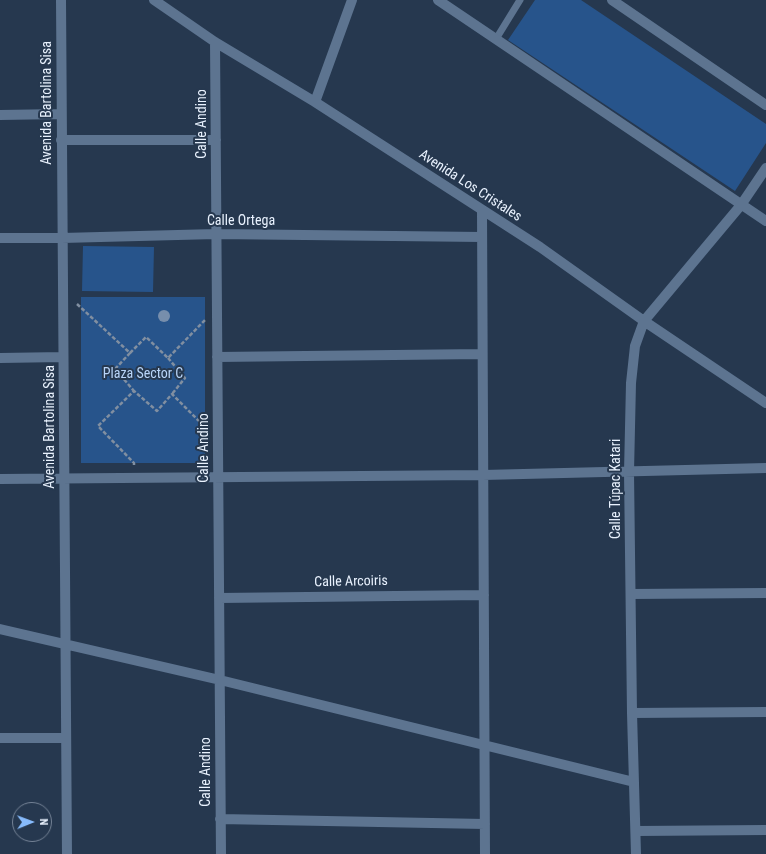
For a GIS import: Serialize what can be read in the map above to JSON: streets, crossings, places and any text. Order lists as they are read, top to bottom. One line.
{"streets":{"street":["Avenida Bartolina Sisa","Calle Andino","Avenida Los Cristales","Calle Ortega","Calle Túpac Katari","Calle Arcoiris"]},"crossings":[["Avenida Bartolina Sisa","Calle Ortega"],["Calle Andino","Avenida Los Cristales"],["Calle Andino","Calle Ortega"],["Calle Andino","Calle Arcoiris"],["Avenida Los Cristales","Calle Túpac Katari"]],"parks":["Plaza Sector C"],"north":"right"}
